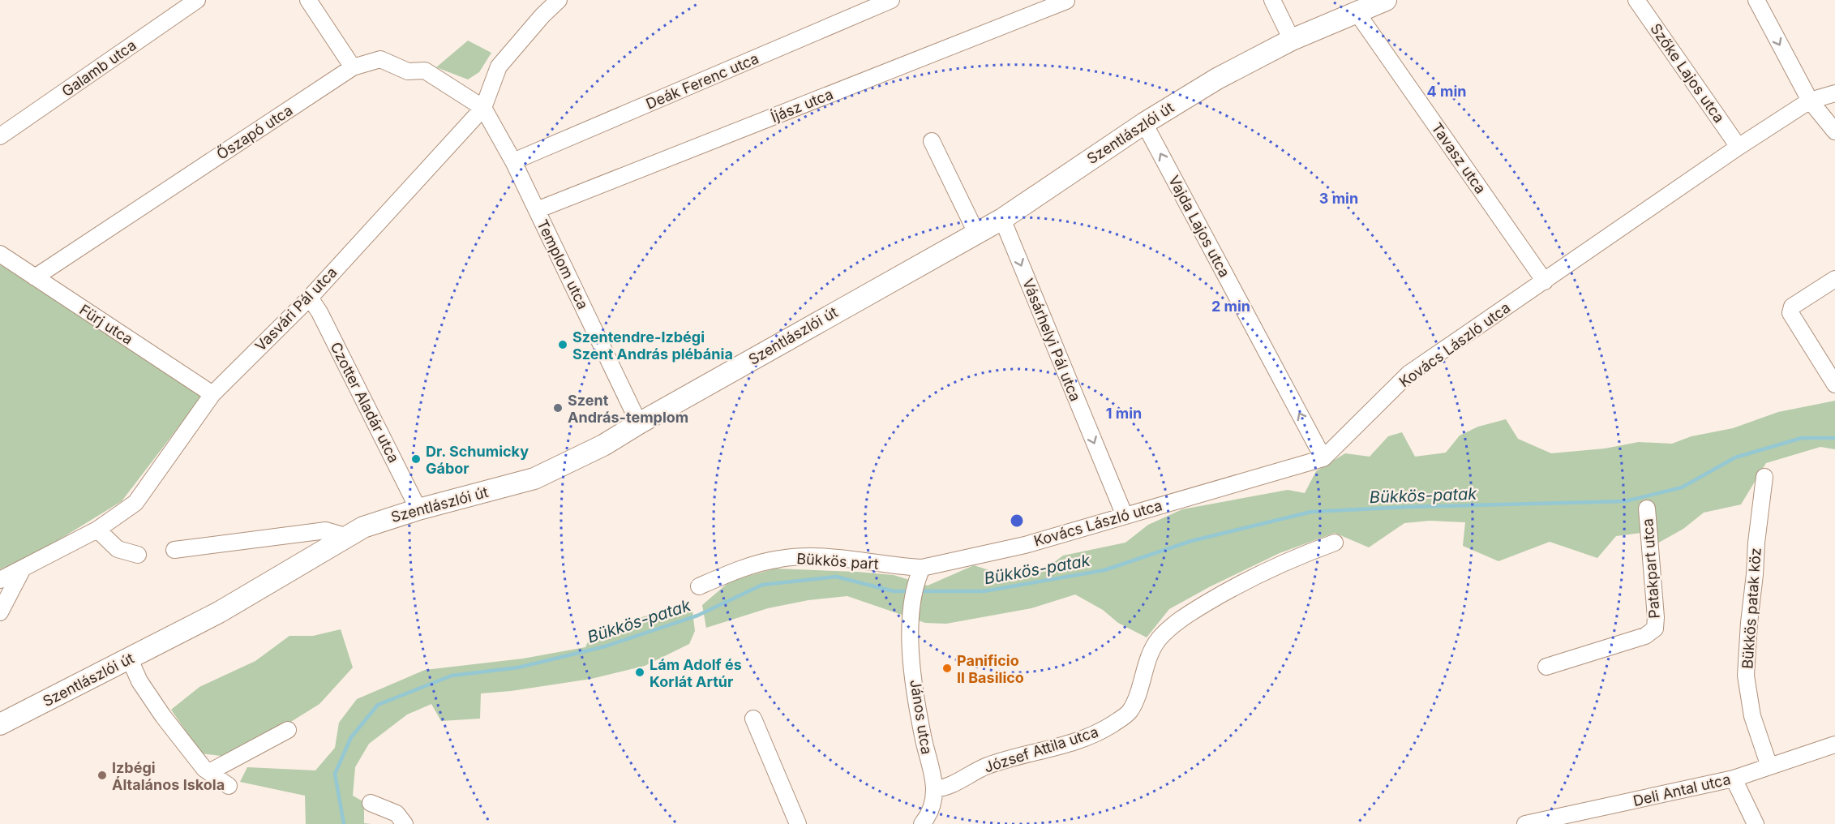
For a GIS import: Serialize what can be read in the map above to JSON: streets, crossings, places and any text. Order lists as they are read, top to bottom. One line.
{"streets":{"main road":["Szentlászlói út"],"street":["Galamb utca","Szőke Lajos utca","Deák Ferenc utca","Íjász utca","Őszapó utca","Tavasz utca","Vajda Lajos utca","Templom utca","Vasvári Pál utca","Fürj utca","Vásárhelyi Pál utca","Kovács László utca","Czotter Aladár utca","Bükkös part","Patakpart utca","Bükkös patak köz","János utca","József Attila utca","Deli Antal utca"]},"crossings":[["Szőke Lajos utca","Kovács László utca"],["Deák Ferenc utca","Templom utca"],["Íjász utca","Templom utca"],["Őszapó utca","Templom utca"],["Őszapó utca","Vasvári Pál utca"],["Őszapó utca","Fürj utca"],["Szentlászlói út","Tavasz utca"],["Szentlászlói út","Vajda Lajos utca"],["Szentlászlói út","Templom utca"],["Szentlászlói út","Vásárhelyi Pál utca"],["Szentlászlói út","Czotter Aladár utca"],["Tavasz utca","Kovács László utca"],["Vajda Lajos utca","Kovács László utca"],["Templom utca","Vasvári Pál utca"],["Vasvári Pál utca","Fürj utca"],["Vasvári Pál utca","Czotter Aladár utca"],["Vásárhelyi Pál utca","Kovács László utca"],["Kovács László utca","Bükkös part"],["Kovács László utca","János utca"],["Bükkös part","János utca"],["Bükkös patak köz","Deli Antal utca"],["János utca","József Attila utca"]],"one_way":["Vajda Lajos utca","Vásárhelyi Pál utca"],"water":["Bükkös-patak"],"places":["Szentendre-Izbégi Szent András plébánia","Szent András-templom","Dr. Schumicky Gábor","Panificio Il Basilico","Lám Adolf és Korlát Artúr","Izbégi Általános Iskola"],"rings":["4 min","3 min","2 min","1 min"]}
